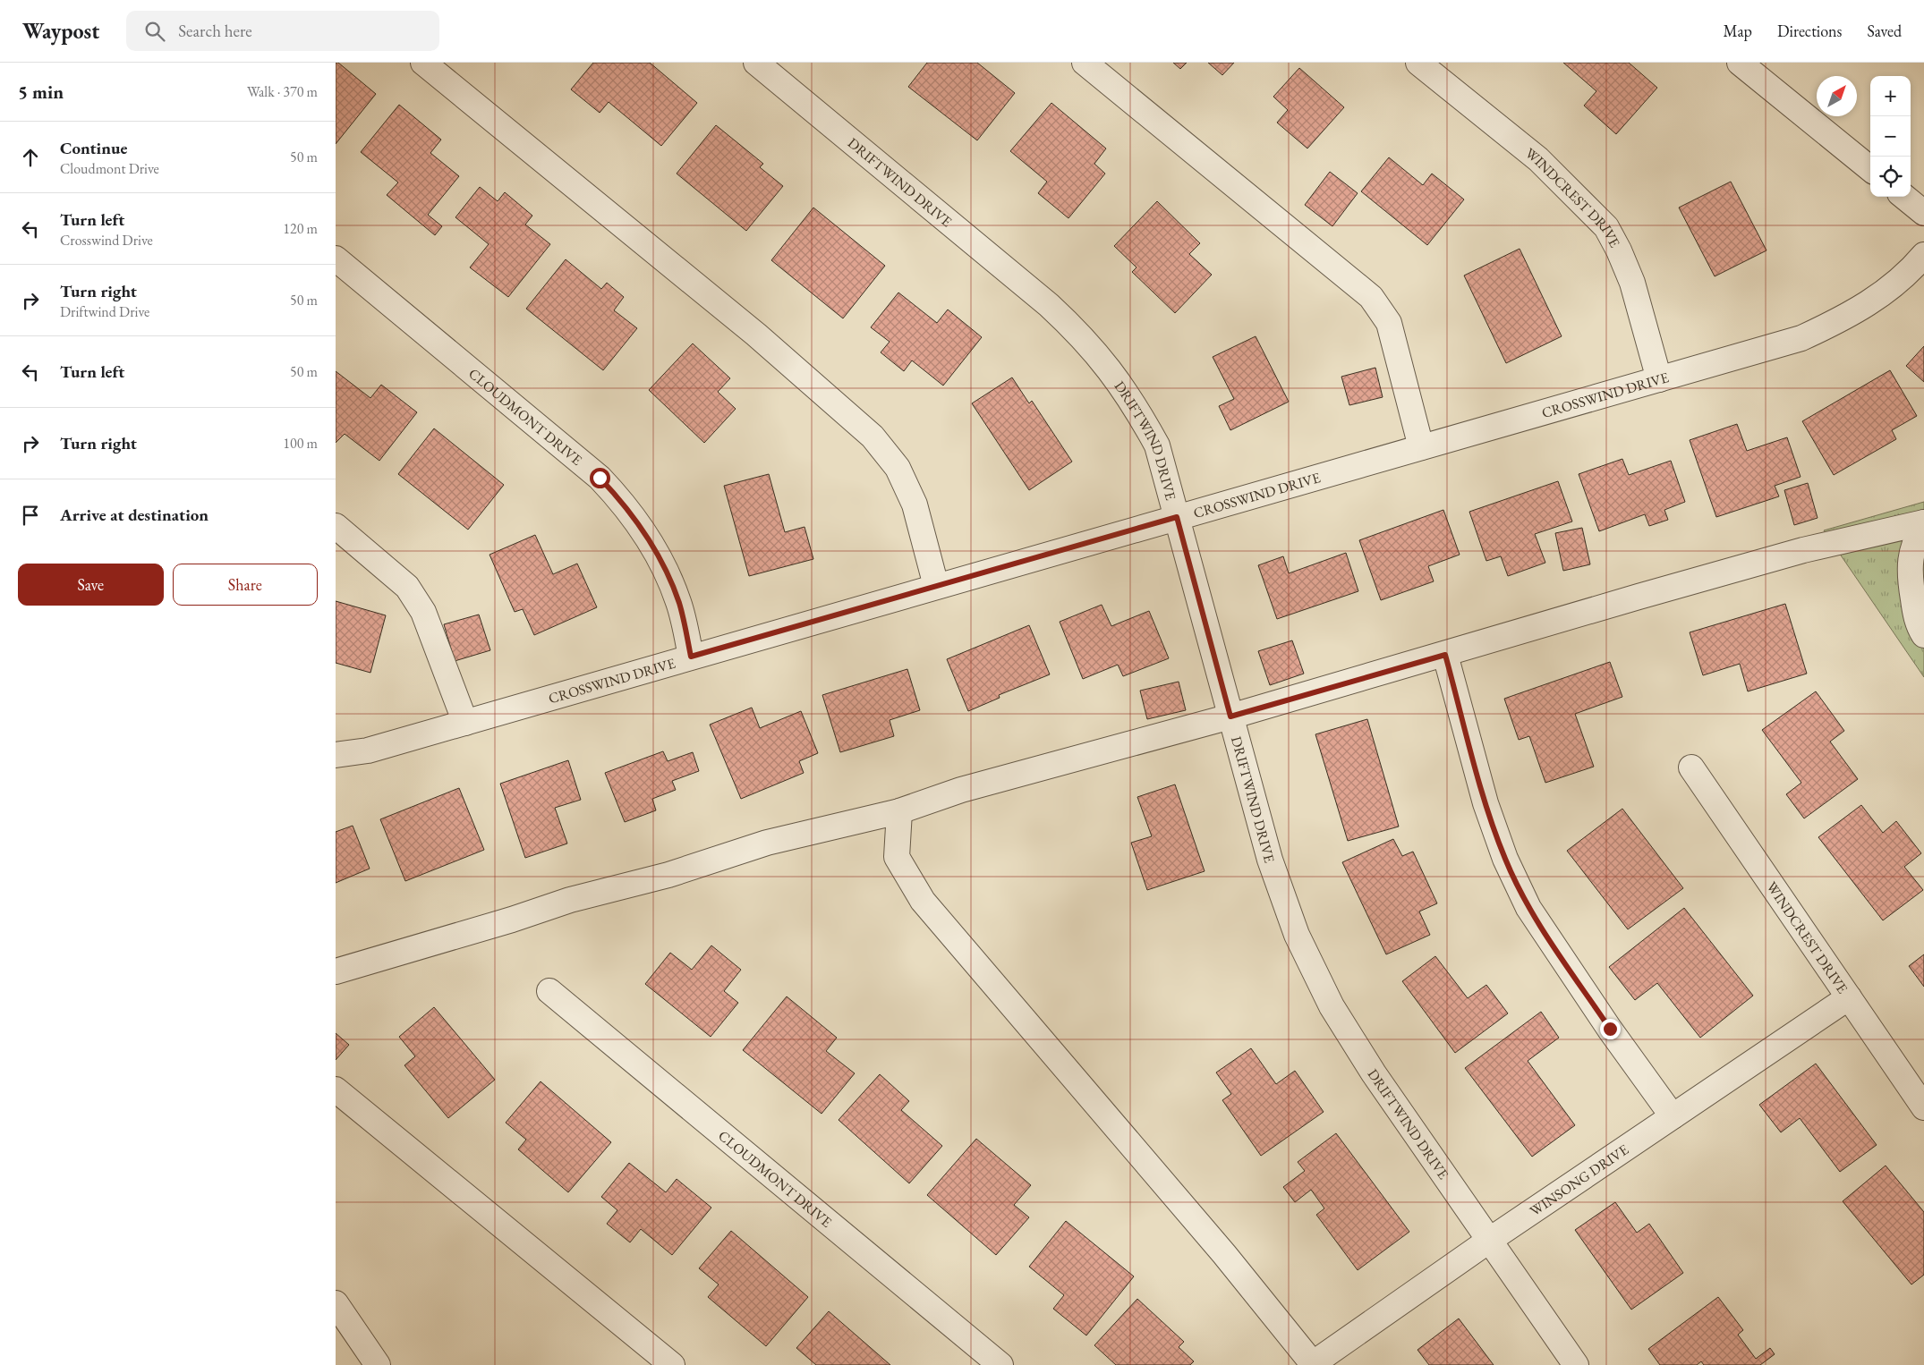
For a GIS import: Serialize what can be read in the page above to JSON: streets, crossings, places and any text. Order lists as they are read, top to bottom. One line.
{"streets":{"street":["DRIFTWIND DRIVE","WINDCREST DRIVE","CROSSWIND DRIVE","CLOUDMONT DRIVE","WINSONG DRIVE"]},"crossings":[["DRIFTWIND DRIVE","CROSSWIND DRIVE"],["DRIFTWIND DRIVE","WINSONG DRIVE"],["WINDCREST DRIVE","CROSSWIND DRIVE"],["WINDCREST DRIVE","WINSONG DRIVE"],["CROSSWIND DRIVE","CLOUDMONT DRIVE"]],"north":"top right","page":{"header":"Waypost","search":"Search here","nav":["Map","Directions","Saved"],"heading":["5 min","Walk · 370 m"],"map_buttons":["+","−"],"list":[["Continue","Cloudmont Drive","50 m"],["Turn left","Crosswind Drive","120 m"],["Turn right","Driftwind Drive","50 m"],["Turn left","50 m"],["Turn right","100 m"],"Arrive at destination"],"buttons":["Save","Share"]}}
